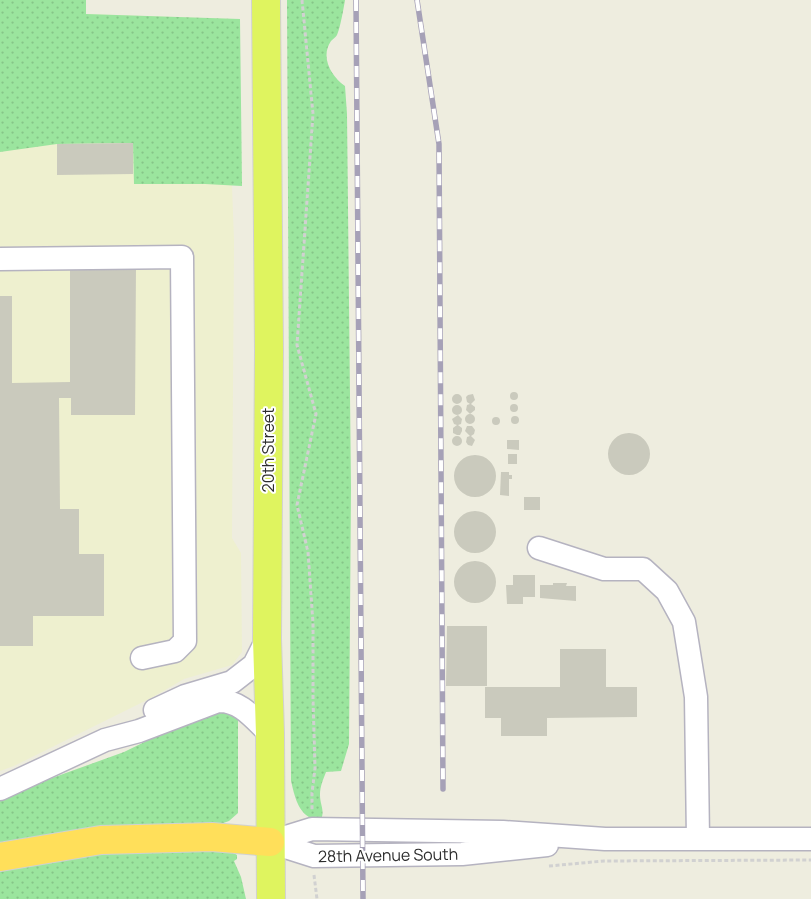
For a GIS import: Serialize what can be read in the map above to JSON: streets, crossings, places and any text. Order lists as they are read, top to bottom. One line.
{"streets":{"main road":["20th Street"],"street":["28th Avenue South"]},"crossings":[["20th Street","28th Avenue South"]]}
